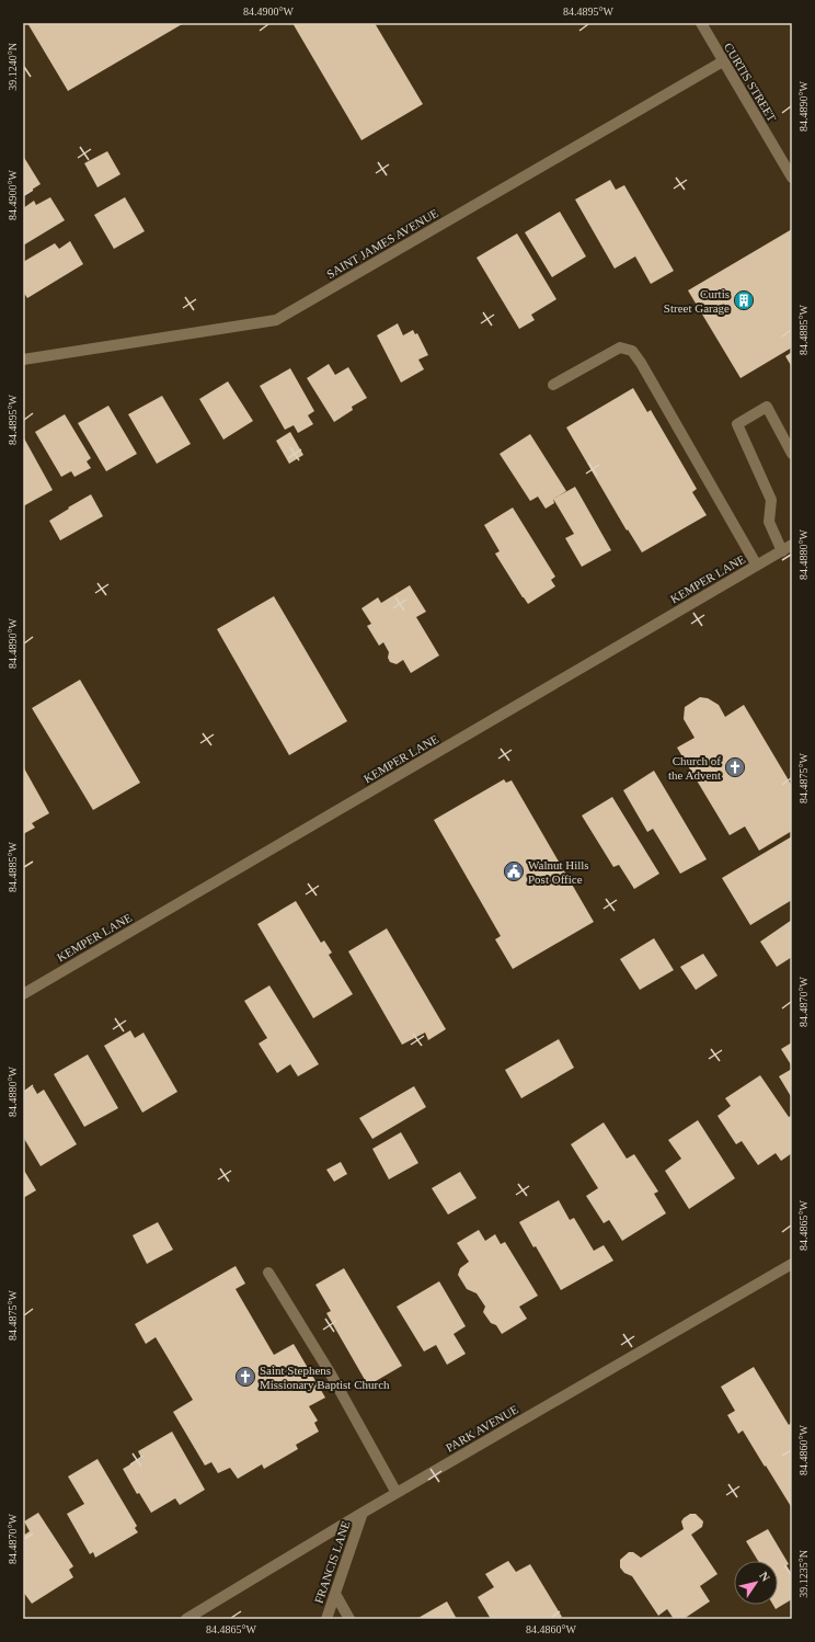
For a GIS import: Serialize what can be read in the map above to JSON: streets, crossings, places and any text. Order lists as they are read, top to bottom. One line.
{"streets":{"street":["CURTIS STREET","SAINT JAMES AVENUE","KEMPER LANE","PARK AVENUE","FRANCIS LANE"]},"crossings":[["CURTIS STREET","SAINT JAMES AVENUE"],["PARK AVENUE","FRANCIS LANE"]],"places":{"building":["Curtis Street Garage"],"church":["Church of the Advent","Saint Stephens Missionary Baptist Church"],"public building":["Walnut Hills Post Office"]},"north":"top right","coordinates":["84.4900°W","84.4895°W","39.1240°N","84.4890°W","84.4885°W","84.4880°W","84.4875°W","84.4870°W","84.4865°W","84.4860°W","39.1235°N"]}
